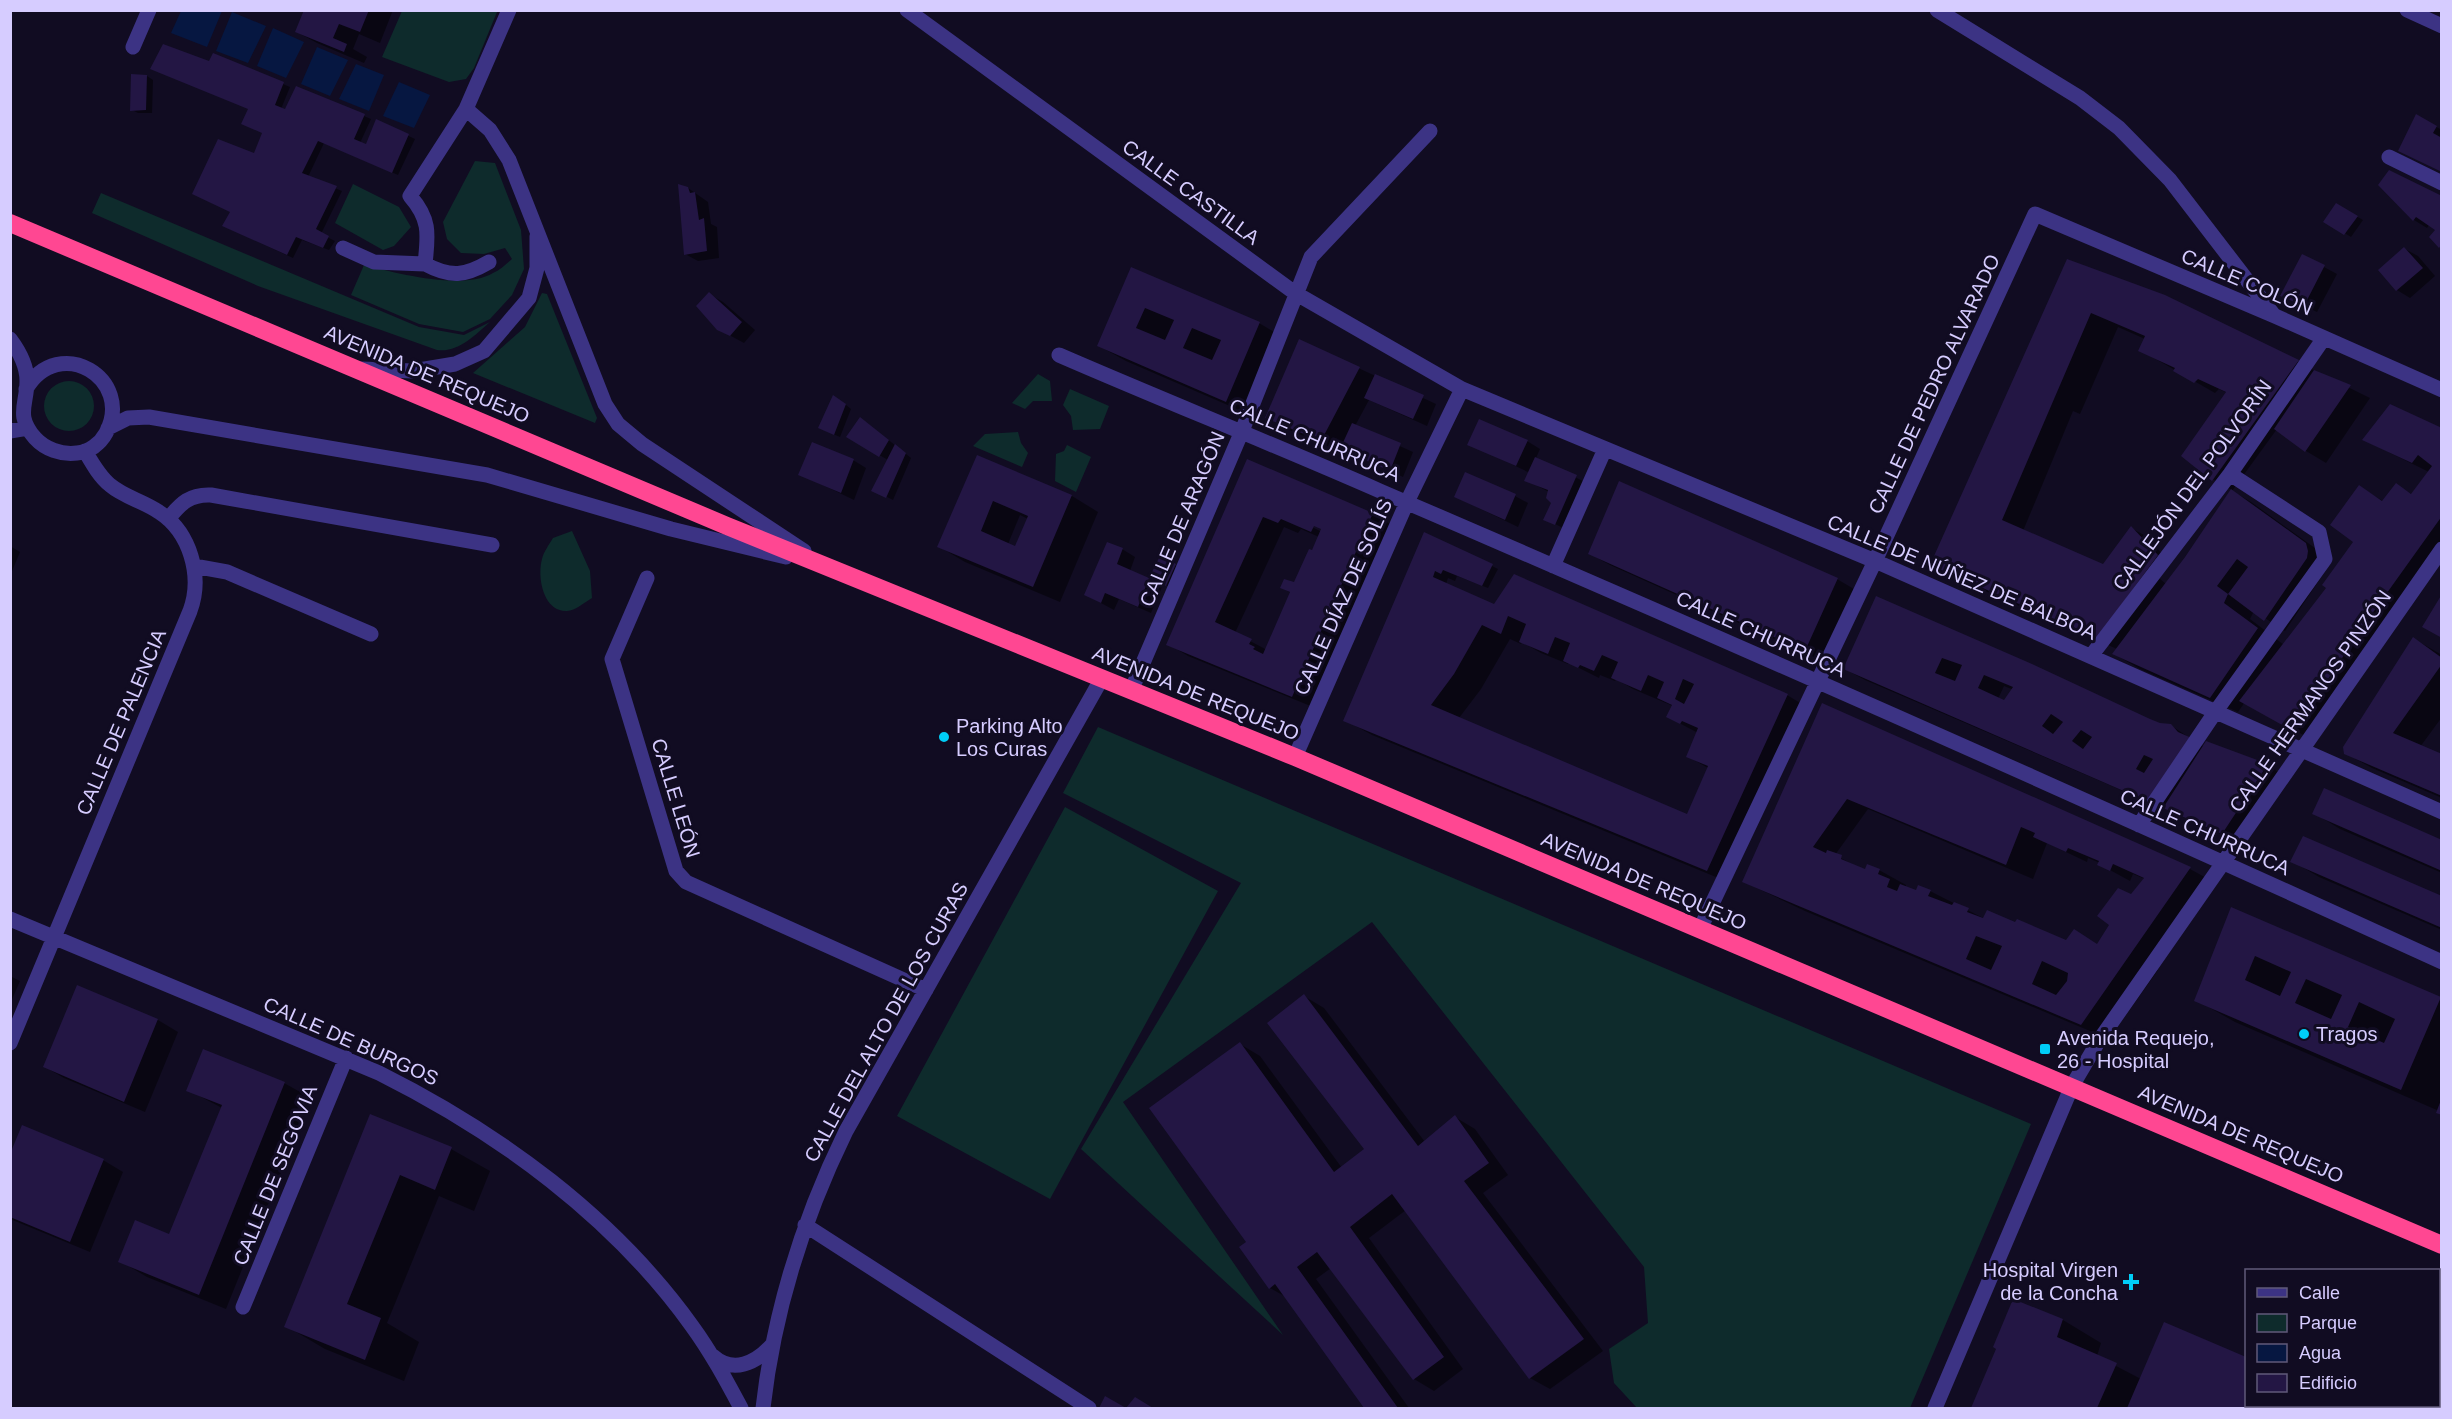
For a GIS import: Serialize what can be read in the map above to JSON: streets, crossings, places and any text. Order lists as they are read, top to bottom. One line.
{"streets":{"highway":["AVENIDA DE REQUEJO"],"street":["CALLE CASTILLA","CALLE COLÓN","CALLE DE PEDRO ALVARADO","CALLE CHURRUCA","CALLEJÓN DEL POLVORÍN","CALLE DE ARAGÓN","CALLE DE NÚÑEZ DE BALBOA","CALLE DÍAZ DE SOLÍS","CALLE HERMANOS PINZÓN","CALLE DE PALENCIA","CALLE LEÓN","CALLE DEL ALTO DE LOS CURAS","CALLE DE BURGOS","CALLE DE SEGOVIA"]},"crossings":[["CALLE CASTILLA","CALLE DE ARAGÓN"],["CALLE CASTILLA","CALLE DE NÚÑEZ DE BALBOA"],["CALLE CASTILLA","CALLE DÍAZ DE SOLÍS"],["CALLE COLÓN","CALLE DE PEDRO ALVARADO"],["CALLE COLÓN","CALLEJÓN DEL POLVORÍN"],["AVENIDA DE REQUEJO","CALLE DE PEDRO ALVARADO"],["AVENIDA DE REQUEJO","CALLE DE ARAGÓN"],["AVENIDA DE REQUEJO","CALLE DÍAZ DE SOLÍS"],["AVENIDA DE REQUEJO","CALLE HERMANOS PINZÓN"],["AVENIDA DE REQUEJO","CALLE DEL ALTO DE LOS CURAS"],["CALLE DE PEDRO ALVARADO","CALLE CHURRUCA"],["CALLE DE PEDRO ALVARADO","CALLE DE NÚÑEZ DE BALBOA"],["CALLE CHURRUCA","CALLE DE ARAGÓN"],["CALLE CHURRUCA","CALLE DÍAZ DE SOLÍS"],["CALLE CHURRUCA","CALLE HERMANOS PINZÓN"],["CALLEJÓN DEL POLVORÍN","CALLE DE NÚÑEZ DE BALBOA"],["CALLE DE NÚÑEZ DE BALBOA","CALLE DÍAZ DE SOLÍS"],["CALLE DE NÚÑEZ DE BALBOA","CALLE HERMANOS PINZÓN"],["CALLE DE PALENCIA","CALLE DE BURGOS"],["CALLE LEÓN","CALLE DEL ALTO DE LOS CURAS"],["CALLE DE BURGOS","CALLE DE SEGOVIA"]],"places":{"other":["Parking Alto Los Curas","Tragos"],"transit":["Avenida Requejo, 26 - Hospital"],"health":["Hospital Virgen de la Concha"]},"legend":["Calle","Parque","Agua","Edificio"]}
